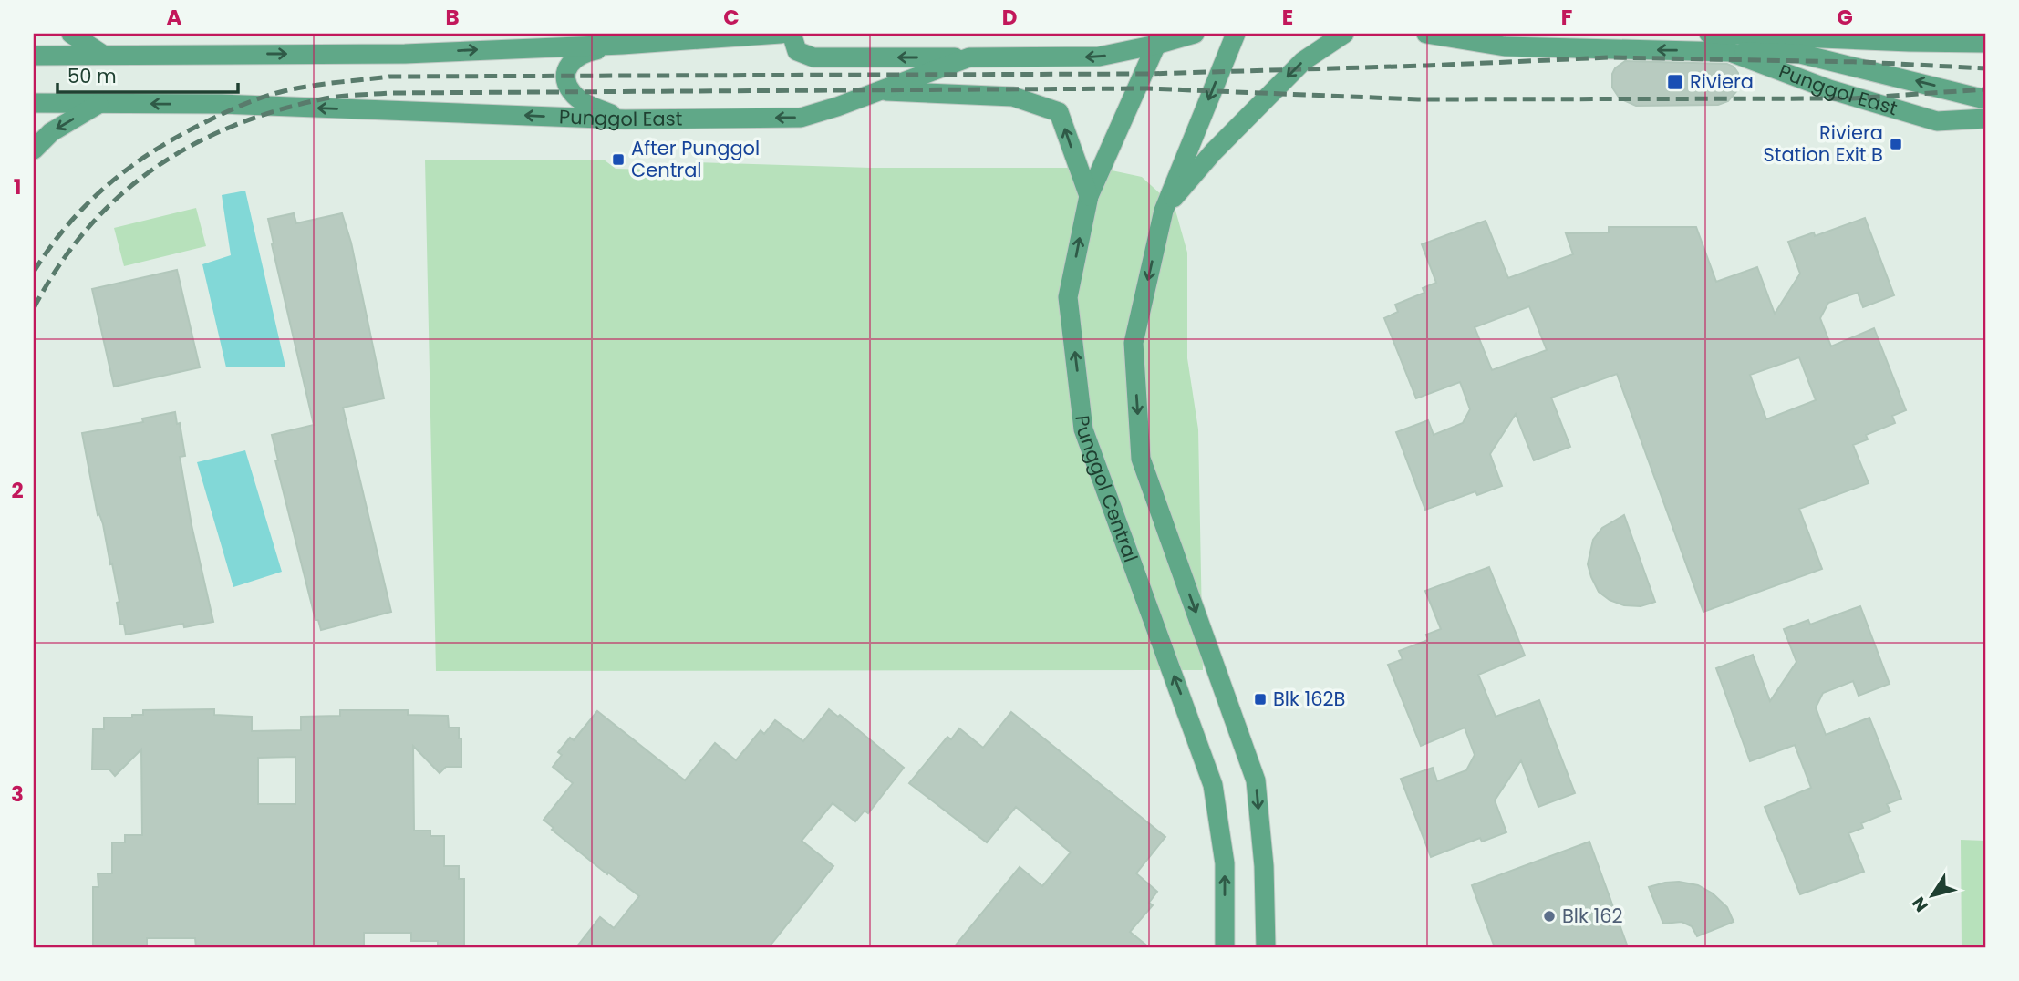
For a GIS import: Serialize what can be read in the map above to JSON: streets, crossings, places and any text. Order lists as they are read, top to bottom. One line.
{"streets":{"main road":["Punggol East","Punggol Central"]},"crossings":[["Punggol East","Punggol Central"]],"places":{"transit":["Riviera","Riviera Station Exit B","After Punggol Central","Blk 162B"],"other":["Blk 162"]},"scale_bar":"50 m","north":"bottom left","grid":{"columns":["A","B","C","D","E","F","G"],"rows":["1","2","3"]}}
